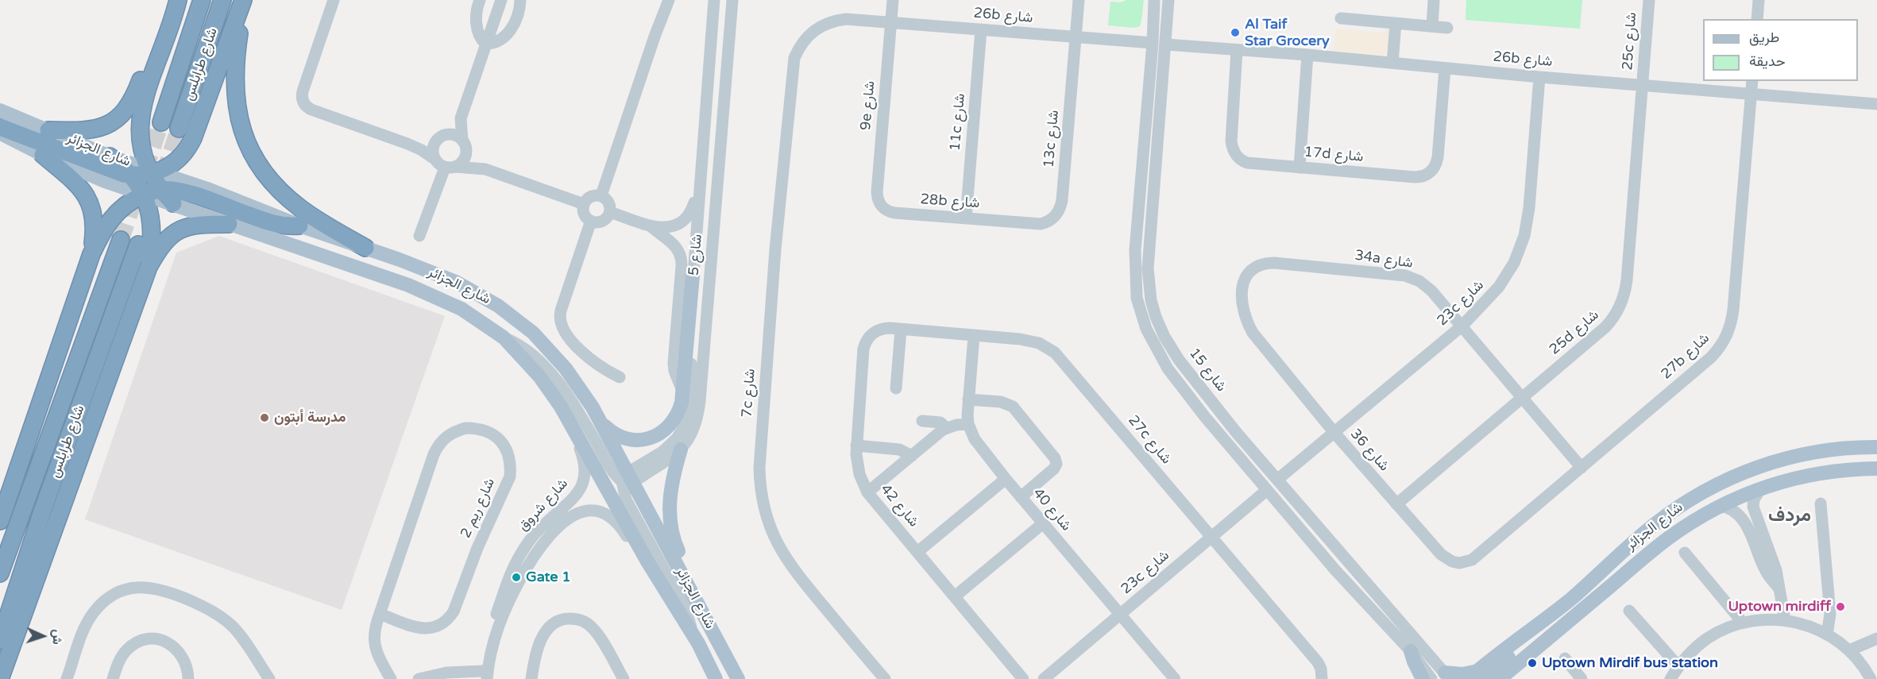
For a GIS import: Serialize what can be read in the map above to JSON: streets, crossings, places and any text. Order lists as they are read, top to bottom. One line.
{"streets":{"highway":["شارع طرابلس"],"main road":["شارع الجزائر"],"street":["26b شارع","25c شارع","9e شارع","11c شارع","13c شارع","17d شارع","28b شارع","شارع 5","34a شارع","23c شارع","25d شارع","27b شارع","شارع 15","7c شارع","27c شارع","شارع 36","شارع شروق","شارع 42","شارع ريم 2","شارع 40"]},"crossings":[["26b شارع","25c شارع"],["26b شارع","9e شارع"],["26b شارع","11c شارع"],["26b شارع","13c شارع"],["26b شارع","17d شارع"],["26b شارع","23c شارع"],["26b شارع","25d شارع"],["26b شارع","27b شارع"],["26b شارع","شارع 15"],["26b شارع","7c شارع"],["25c شارع","25d شارع"],["9e شارع","28b شارع"],["11c شارع","28b شارع"],["13c شارع","28b شارع"],["شارع الجزائر","شارع 5"],["شارع الجزائر","شارع شروق"],["34a شارع","23c شارع"],["34a شارع","25d شارع"],["34a شارع","27b شارع"],["34a شارع","شارع 36"],["23c شارع","شارع 15"],["23c شارع","27c شارع"],["23c شارع","شارع 36"],["23c شارع","شارع 40"],["25d شارع","شارع 36"],["27b شارع","شارع 36"],["27c شارع","شارع 42"],["27c شارع","شارع 40"]],"districts":["مردف"],"places":["Al Taif Star Grocery","مدرسة أبتون","Gate 1","Uptown mirdiff","Uptown Mirdif bus station"],"legend":["طريق","حديقة"],"north":"right"}
